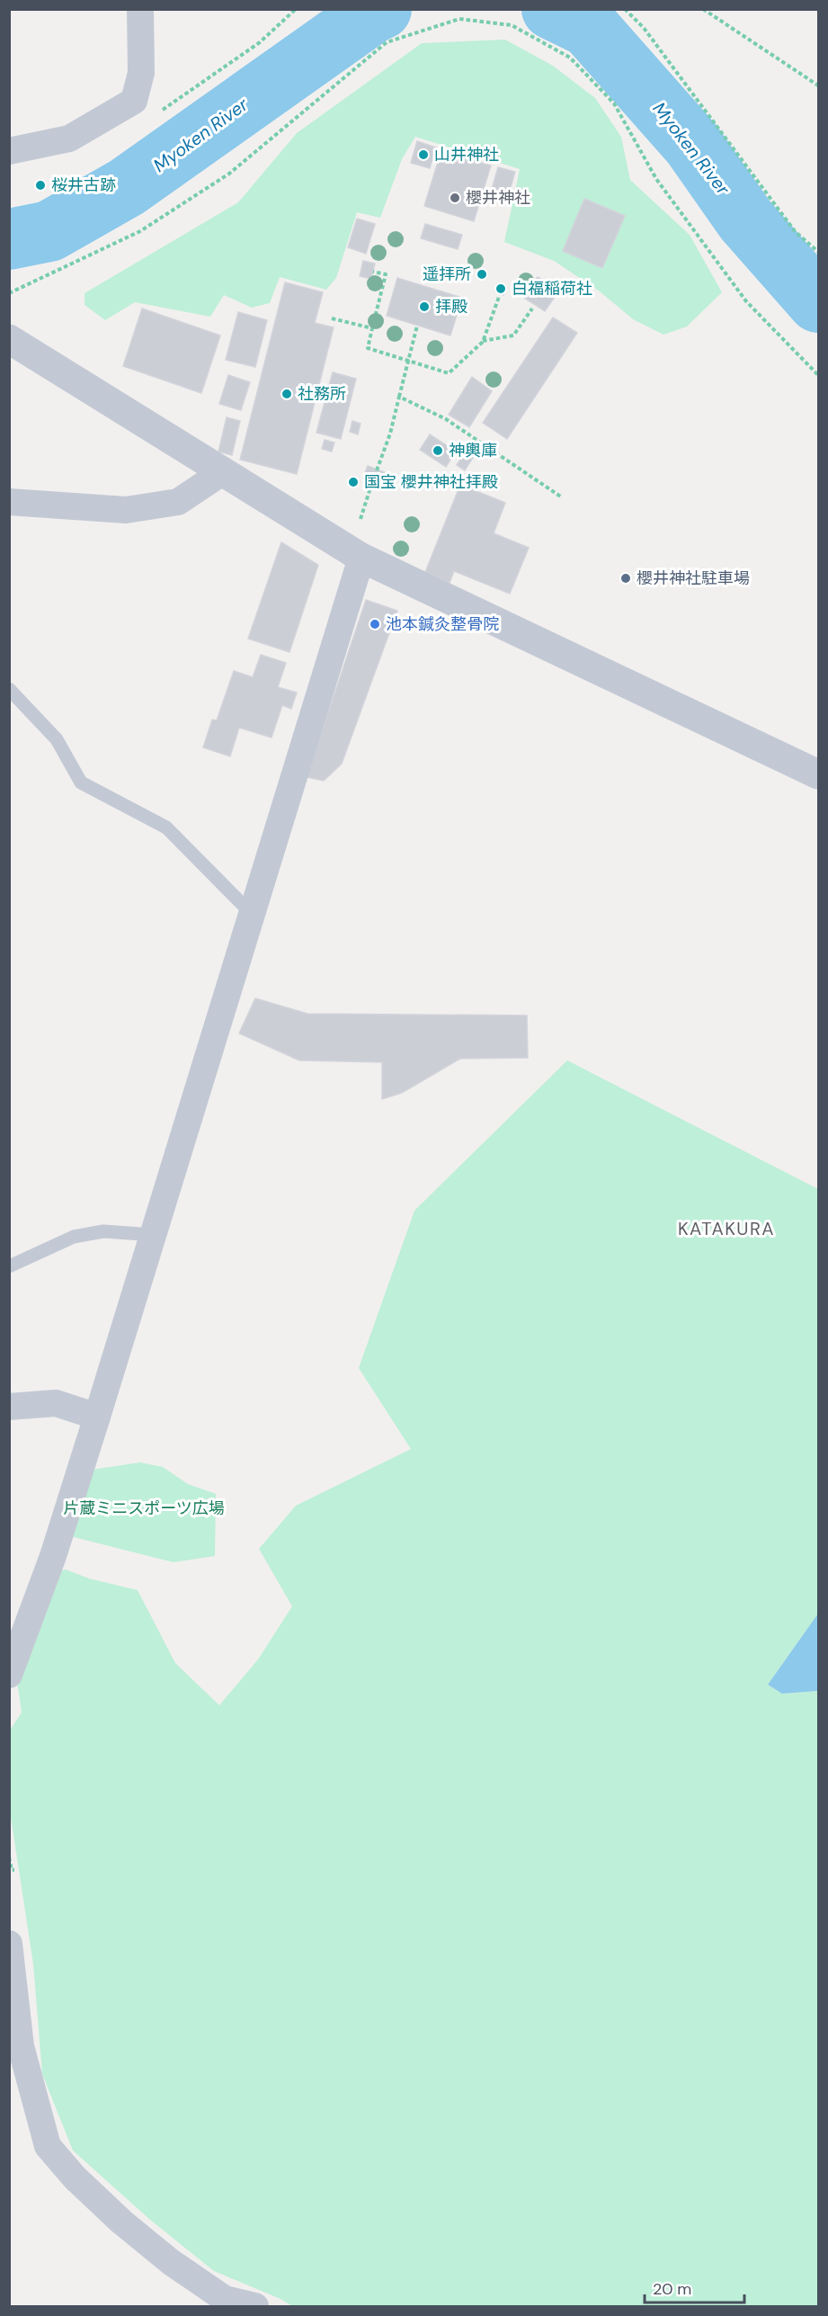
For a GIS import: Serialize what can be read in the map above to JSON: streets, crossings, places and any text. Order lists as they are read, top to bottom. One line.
{"districts":["KATAKURA"],"water":["Myoken River"],"parks":["片蔵ミニスポーツ広場"],"places":["山井神社","桜井古跡","櫻井神社","遥拝所","白福稲荷社","拝殿","社務所","神輿庫","国宝 櫻井神社拝殿","櫻井神社駐車場","池本鍼灸整骨院"],"scale_bar":"20 m"}
